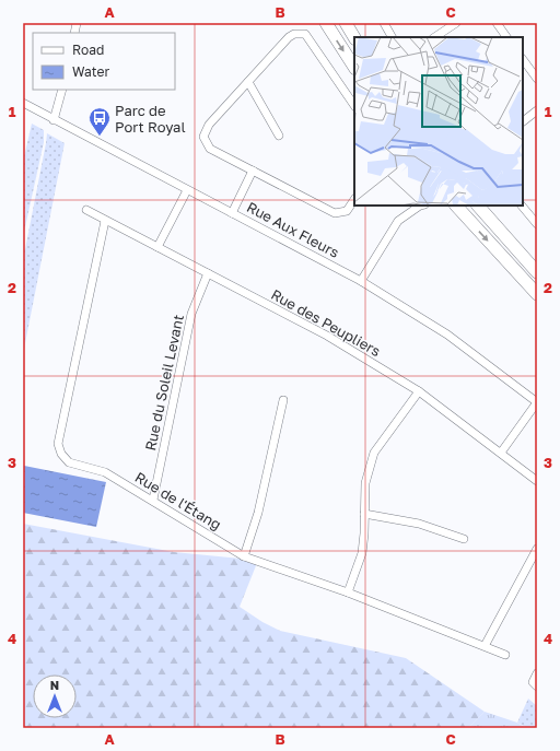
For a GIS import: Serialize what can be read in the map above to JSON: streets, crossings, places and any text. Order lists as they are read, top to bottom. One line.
{"streets":{"street":["Rue Aux Fleurs","Rue des Peupliers","Rue du Soleil Levant","Rue de l'Étang"]},"crossings":[["Rue des Peupliers","Rue du Soleil Levant"],["Rue des Peupliers","Rue de l'Étang"],["Rue du Soleil Levant","Rue de l'Étang"]],"places":{"bus stop":["Parc de Port Royal"]},"legend":["Road","Water"],"north":"top","grid":{"columns":["A","B","C"],"rows":["1","2","3","4"]}}
